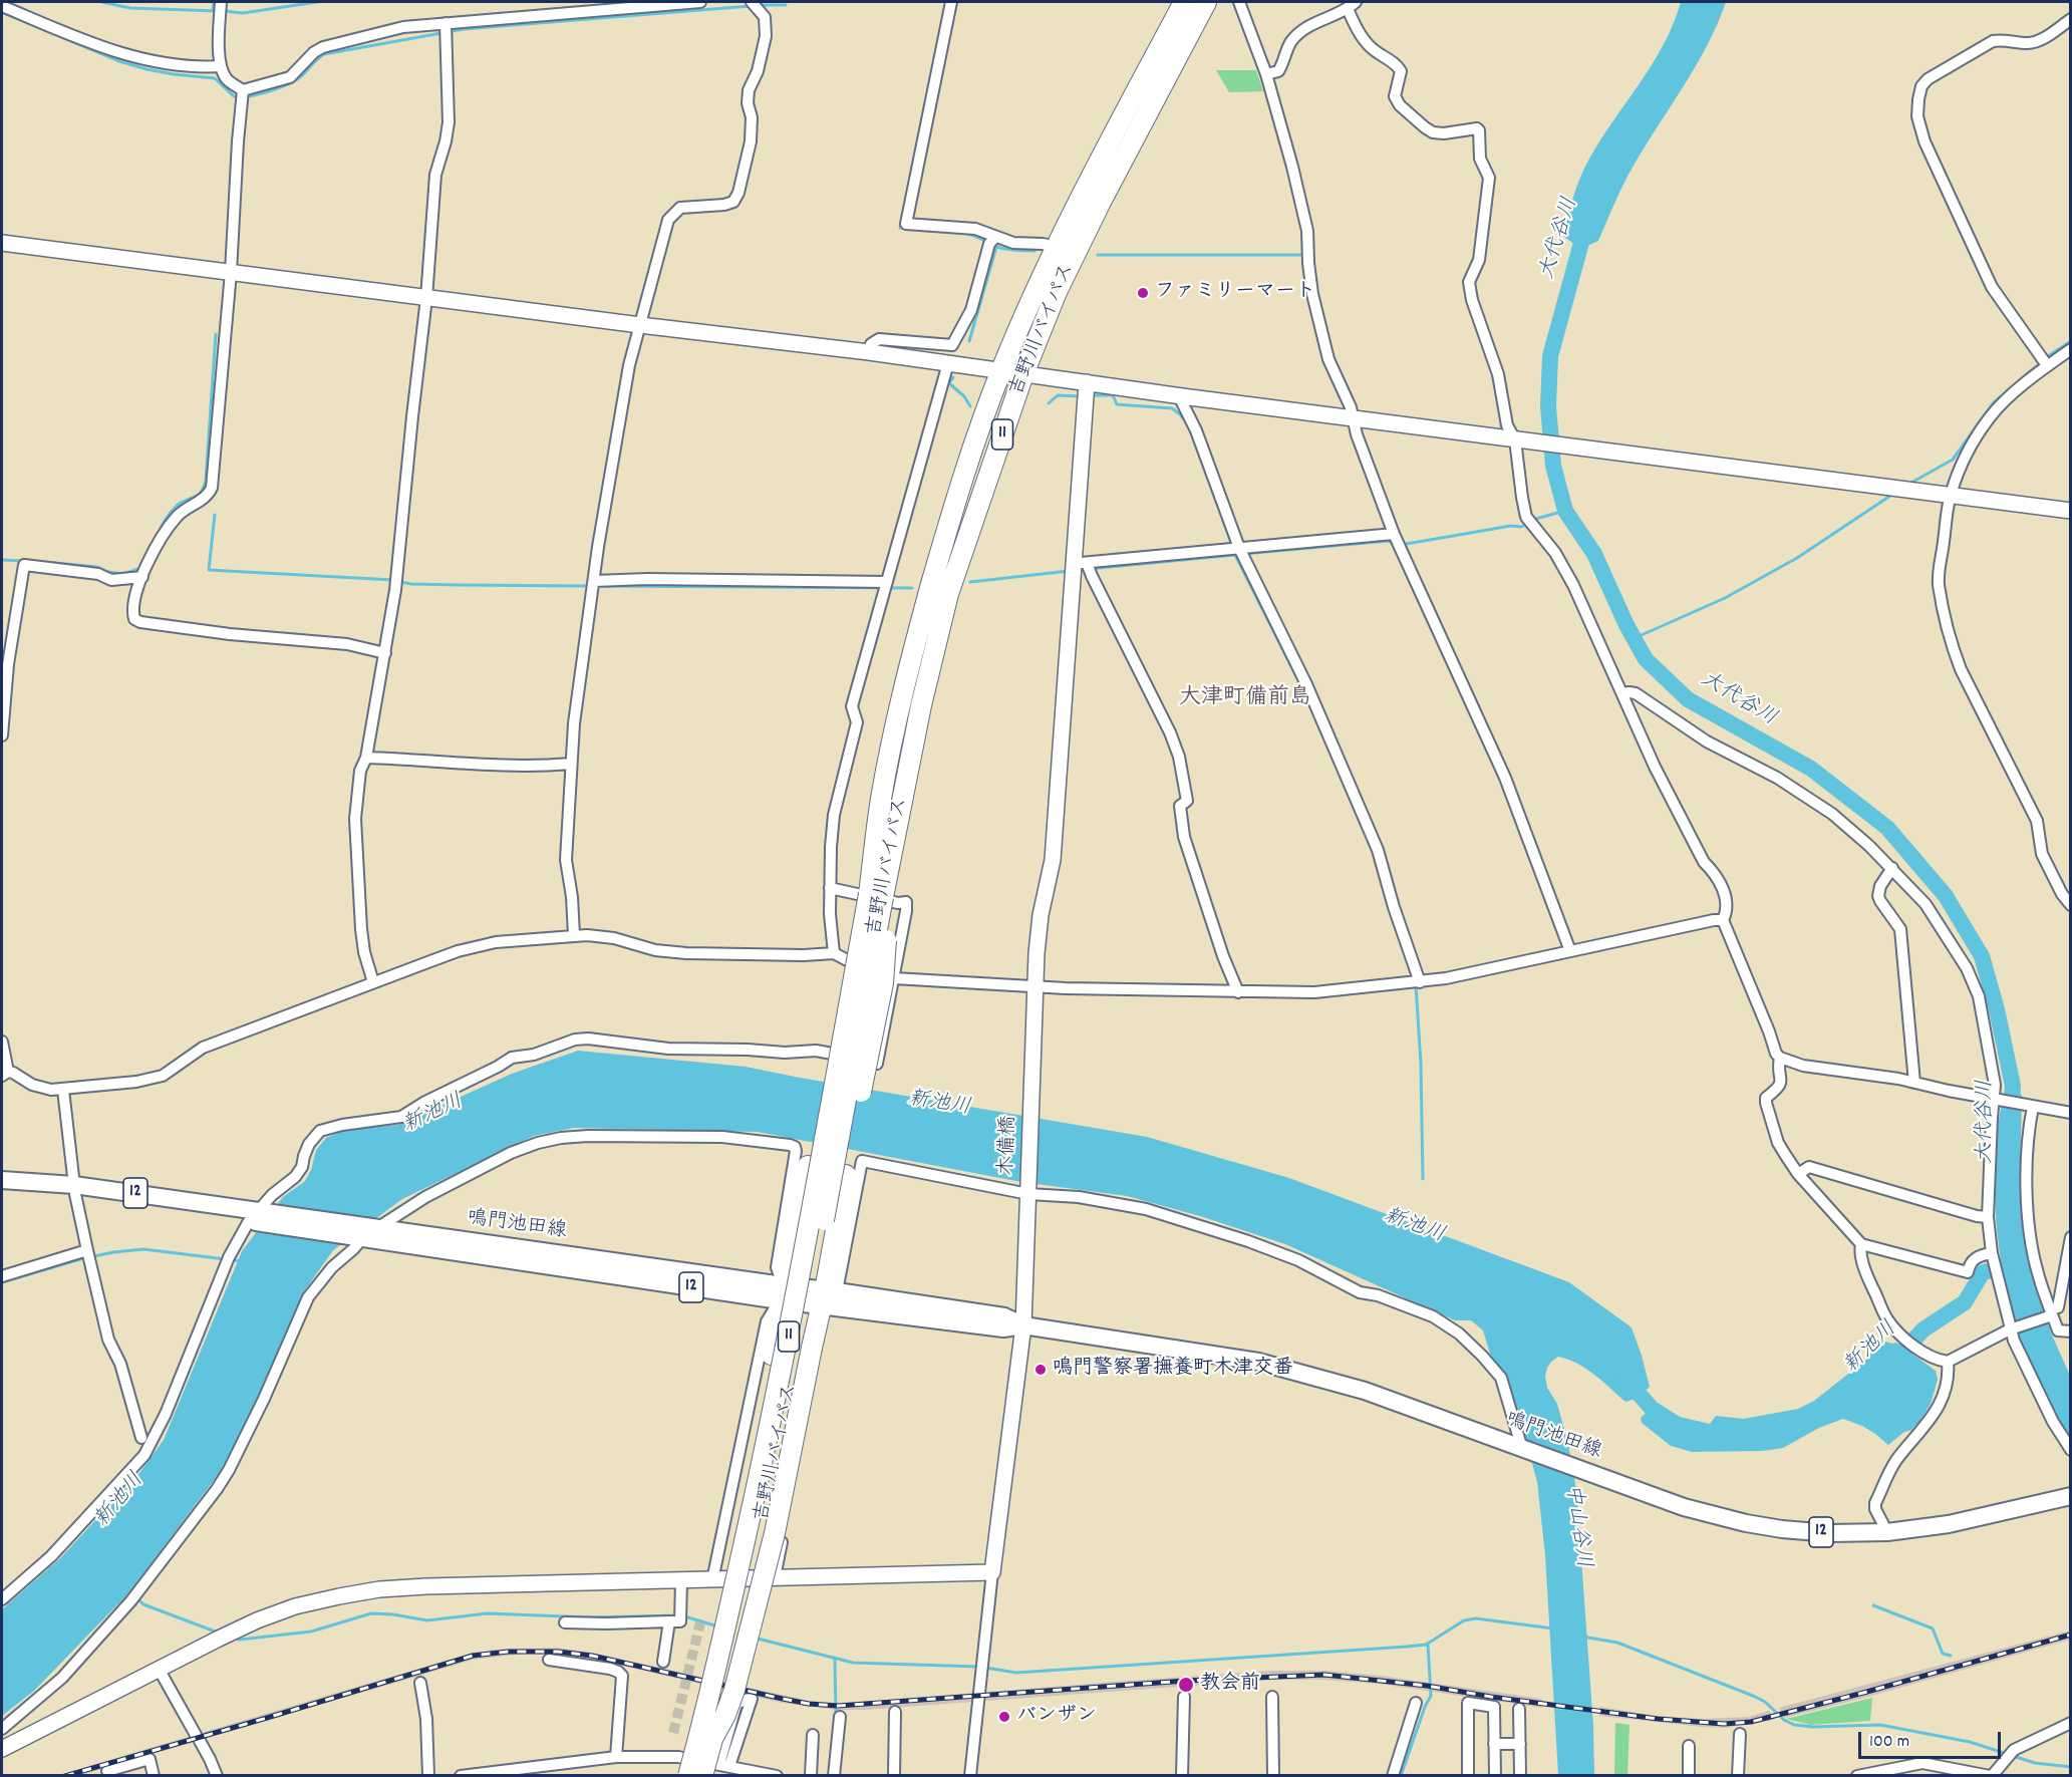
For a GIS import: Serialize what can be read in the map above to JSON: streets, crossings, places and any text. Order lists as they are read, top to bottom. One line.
{"streets":{"highway":["吉野川バイパス","11"],"main road":["12","鳴門池田線"],"street":["木備橋"]},"crossings":[["吉野川バイパス","11"],["11","鳴門池田線"],["木備橋","鳴門池田線"]],"districts":["大津町備前島"],"water":["大代谷川","新池川","中山谷川"],"places":["ファミリーマート","鳴門警察署撫養町木津交番","教会前","バンザン"],"scale_bar":"100 m"}
